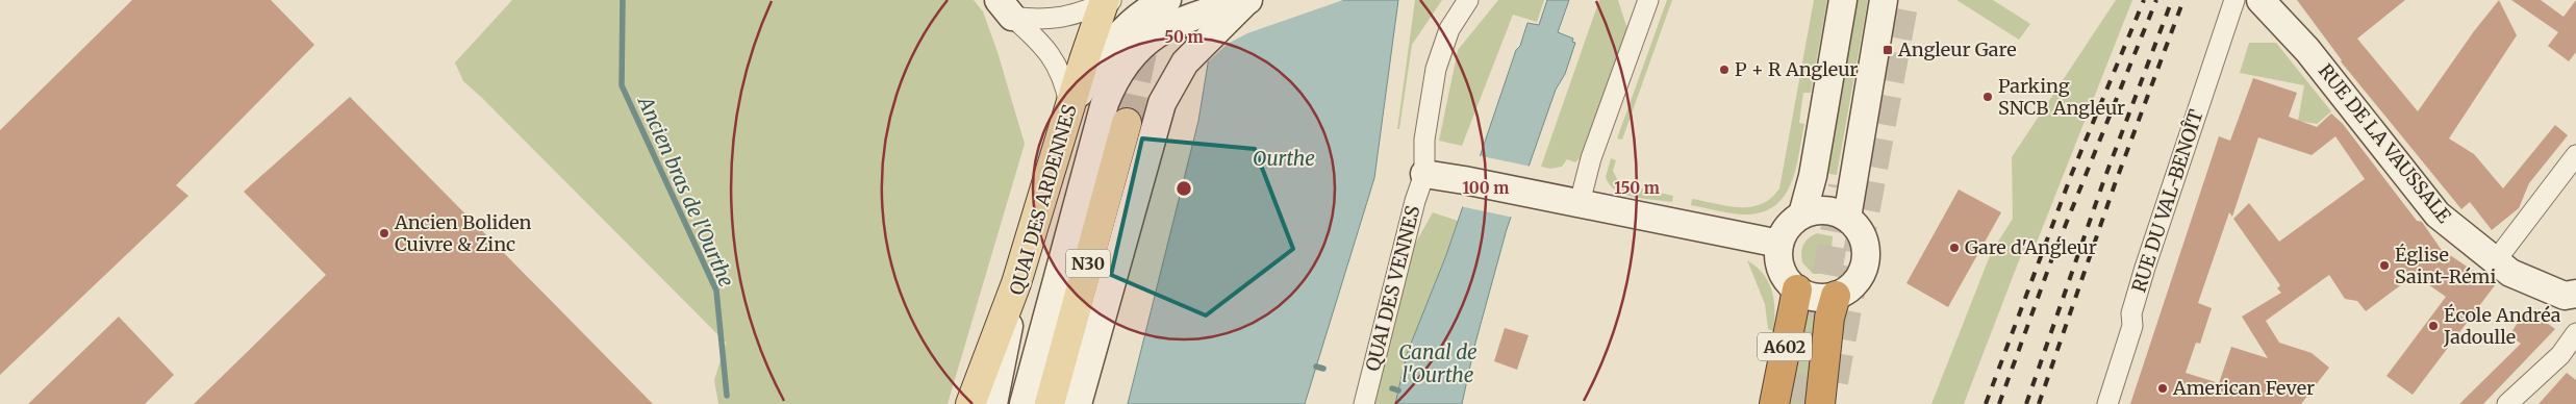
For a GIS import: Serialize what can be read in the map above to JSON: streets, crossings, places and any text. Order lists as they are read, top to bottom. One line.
{"streets":{"highway":["A602"],"main road":["RUE DE LA VAUSSALE","QUAI DES ARDENNES","N30"],"street":["RUE DU VAL-BENOÎT","QUAI DES VENNES"]},"water":["Ourthe","Ancien bras de l'Ourthe","Canal de l'Ourthe"],"places":{"transit":["Angleur Gare"],"other":["P + R Angleur","Parking SNCB Angleur","Ancien Boliden Cuivre & Zinc","Gare d'Angleur","Église Saint-Rémi","École Andréa Jadoulle","American Fever"]},"rings":["50 m","100 m","150 m"]}
